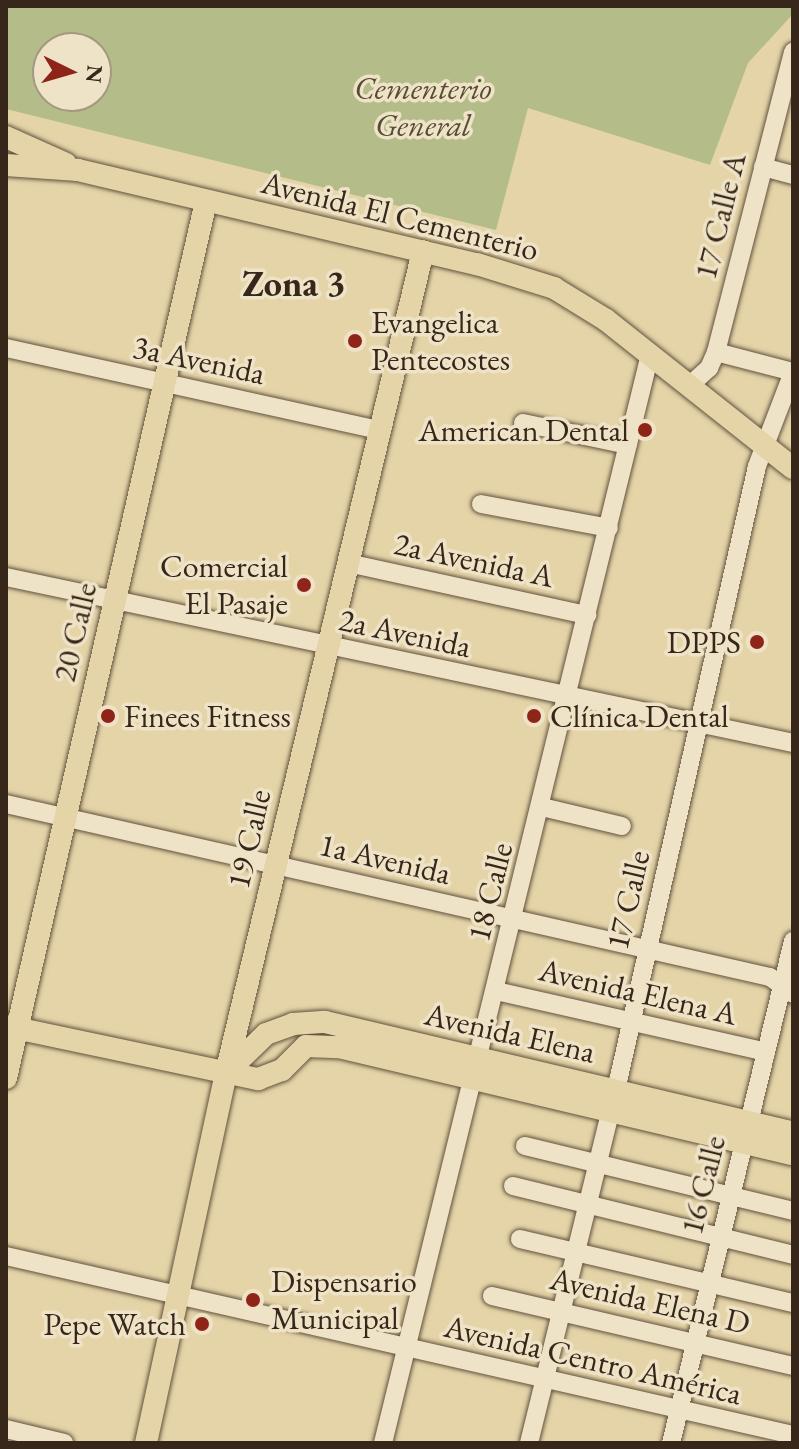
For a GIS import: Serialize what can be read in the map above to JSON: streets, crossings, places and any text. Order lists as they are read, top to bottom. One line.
{"streets":{"main road":["Avenida El Cementerio","20 Calle","19 Calle","Avenida Elena"],"street":["17 Calle A","3a Avenida","2a Avenida A","2a Avenida","1a Avenida","18 Calle","17 Calle","Avenida Elena A","16 Calle","Avenida Elena D","Avenida Centro América"]},"crossings":[["Avenida El Cementerio","17 Calle A"],["Avenida El Cementerio","20 Calle"],["Avenida El Cementerio","19 Calle"],["Avenida El Cementerio","18 Calle"],["Avenida El Cementerio","17 Calle"],["3a Avenida","20 Calle"],["3a Avenida","19 Calle"],["2a Avenida A","19 Calle"],["2a Avenida A","18 Calle"],["20 Calle","2a Avenida"],["20 Calle","1a Avenida"],["20 Calle","Avenida Elena"],["2a Avenida","19 Calle"],["2a Avenida","18 Calle"],["2a Avenida","17 Calle"],["19 Calle","1a Avenida"],["19 Calle","Avenida Elena"],["19 Calle","Avenida Centro América"],["1a Avenida","18 Calle"],["1a Avenida","17 Calle"],["1a Avenida","16 Calle"],["18 Calle","Avenida Elena A"],["18 Calle","Avenida Elena"],["18 Calle","Avenida Centro América"],["17 Calle","Avenida Elena A"],["17 Calle","Avenida Elena"],["17 Calle","Avenida Elena D"],["17 Calle","Avenida Centro América"],["Avenida Elena A","16 Calle"],["Avenida Elena","16 Calle"],["16 Calle","Avenida Elena D"],["16 Calle","Avenida Centro América"]],"districts":["Zona 3"],"parks":["Cementerio General"],"places":["Evangelica Pentecostes","American Dental","Comercial El Pasaje","DPPS","Finees Fitness","Clínica Dental","Dispensario Municipal","Pepe Watch"],"north":"right"}
